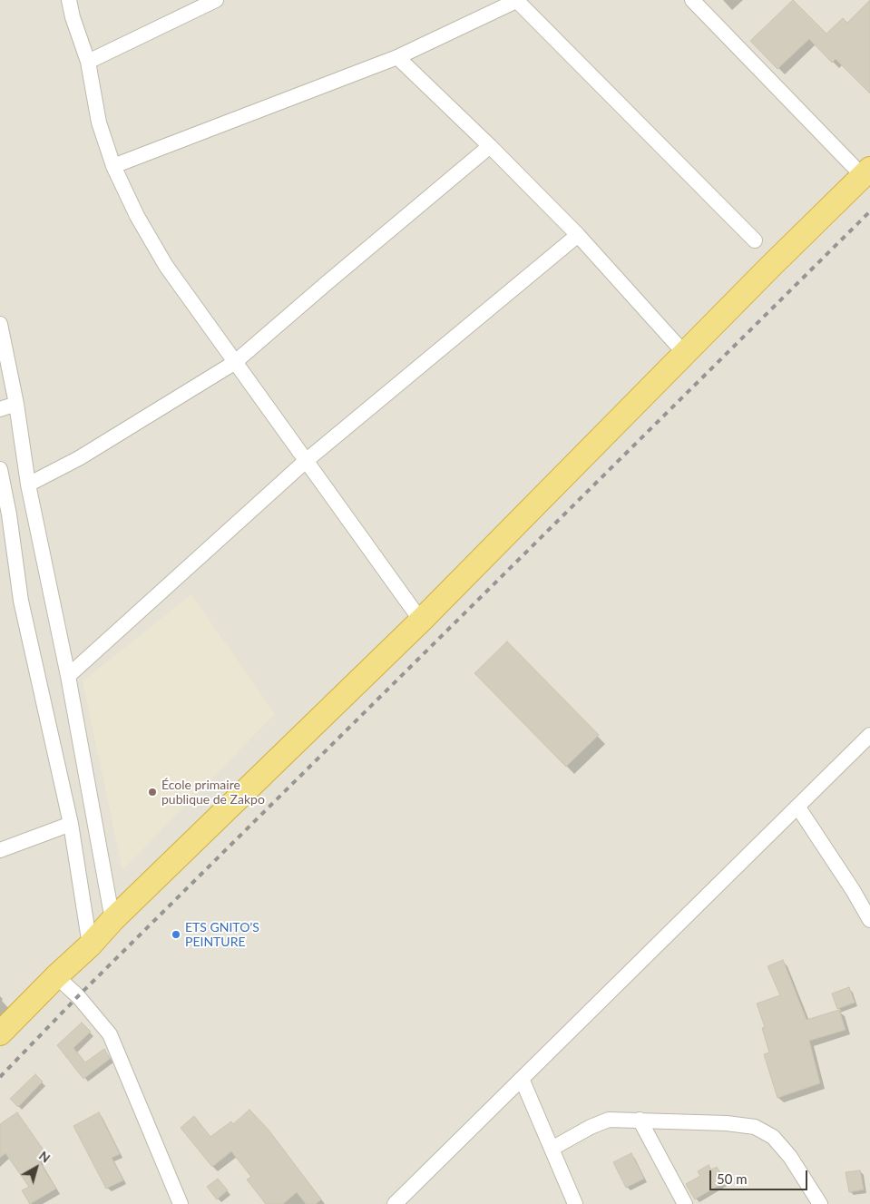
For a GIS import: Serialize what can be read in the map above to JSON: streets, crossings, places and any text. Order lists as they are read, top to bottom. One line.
{"places":["École primaire publique de Zakpo","ETS GNITO’S PEINTURE"],"scale_bar":"50 m","north":"top right"}
